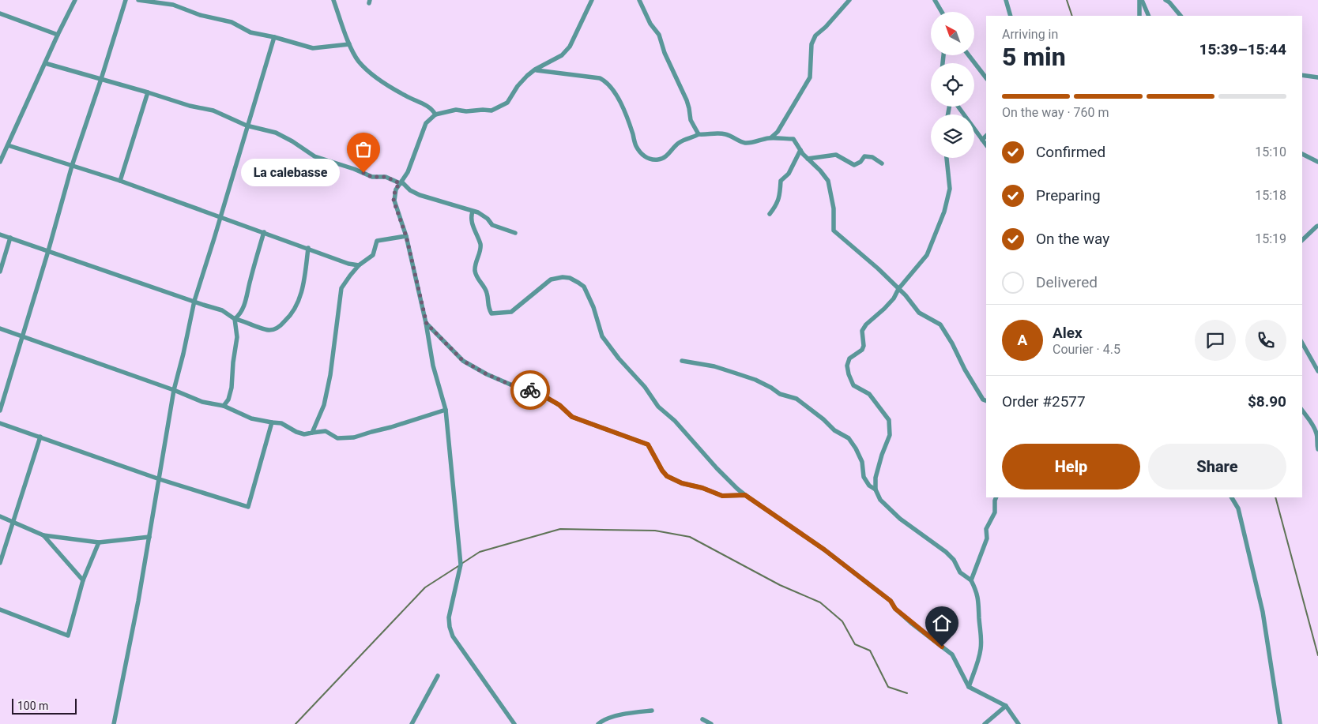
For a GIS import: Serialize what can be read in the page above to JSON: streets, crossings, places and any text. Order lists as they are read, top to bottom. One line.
{"places":["La calebasse"],"scale_bar":"100 m","north":"top left","page":{"heading":["5 min","Arriving in","15:39–15:44"],"panel":["Alex","Courier · 4.5","Order #2577","$8.90"],"bar":"On the way · 760 m","list":[["Confirmed","15:10"],["Preparing","15:18"],["On the way","15:19"],"Delivered"],"bubble":"La calebasse","round":"A","buttons":["Help","Share"],"scale":"100 m"}}
